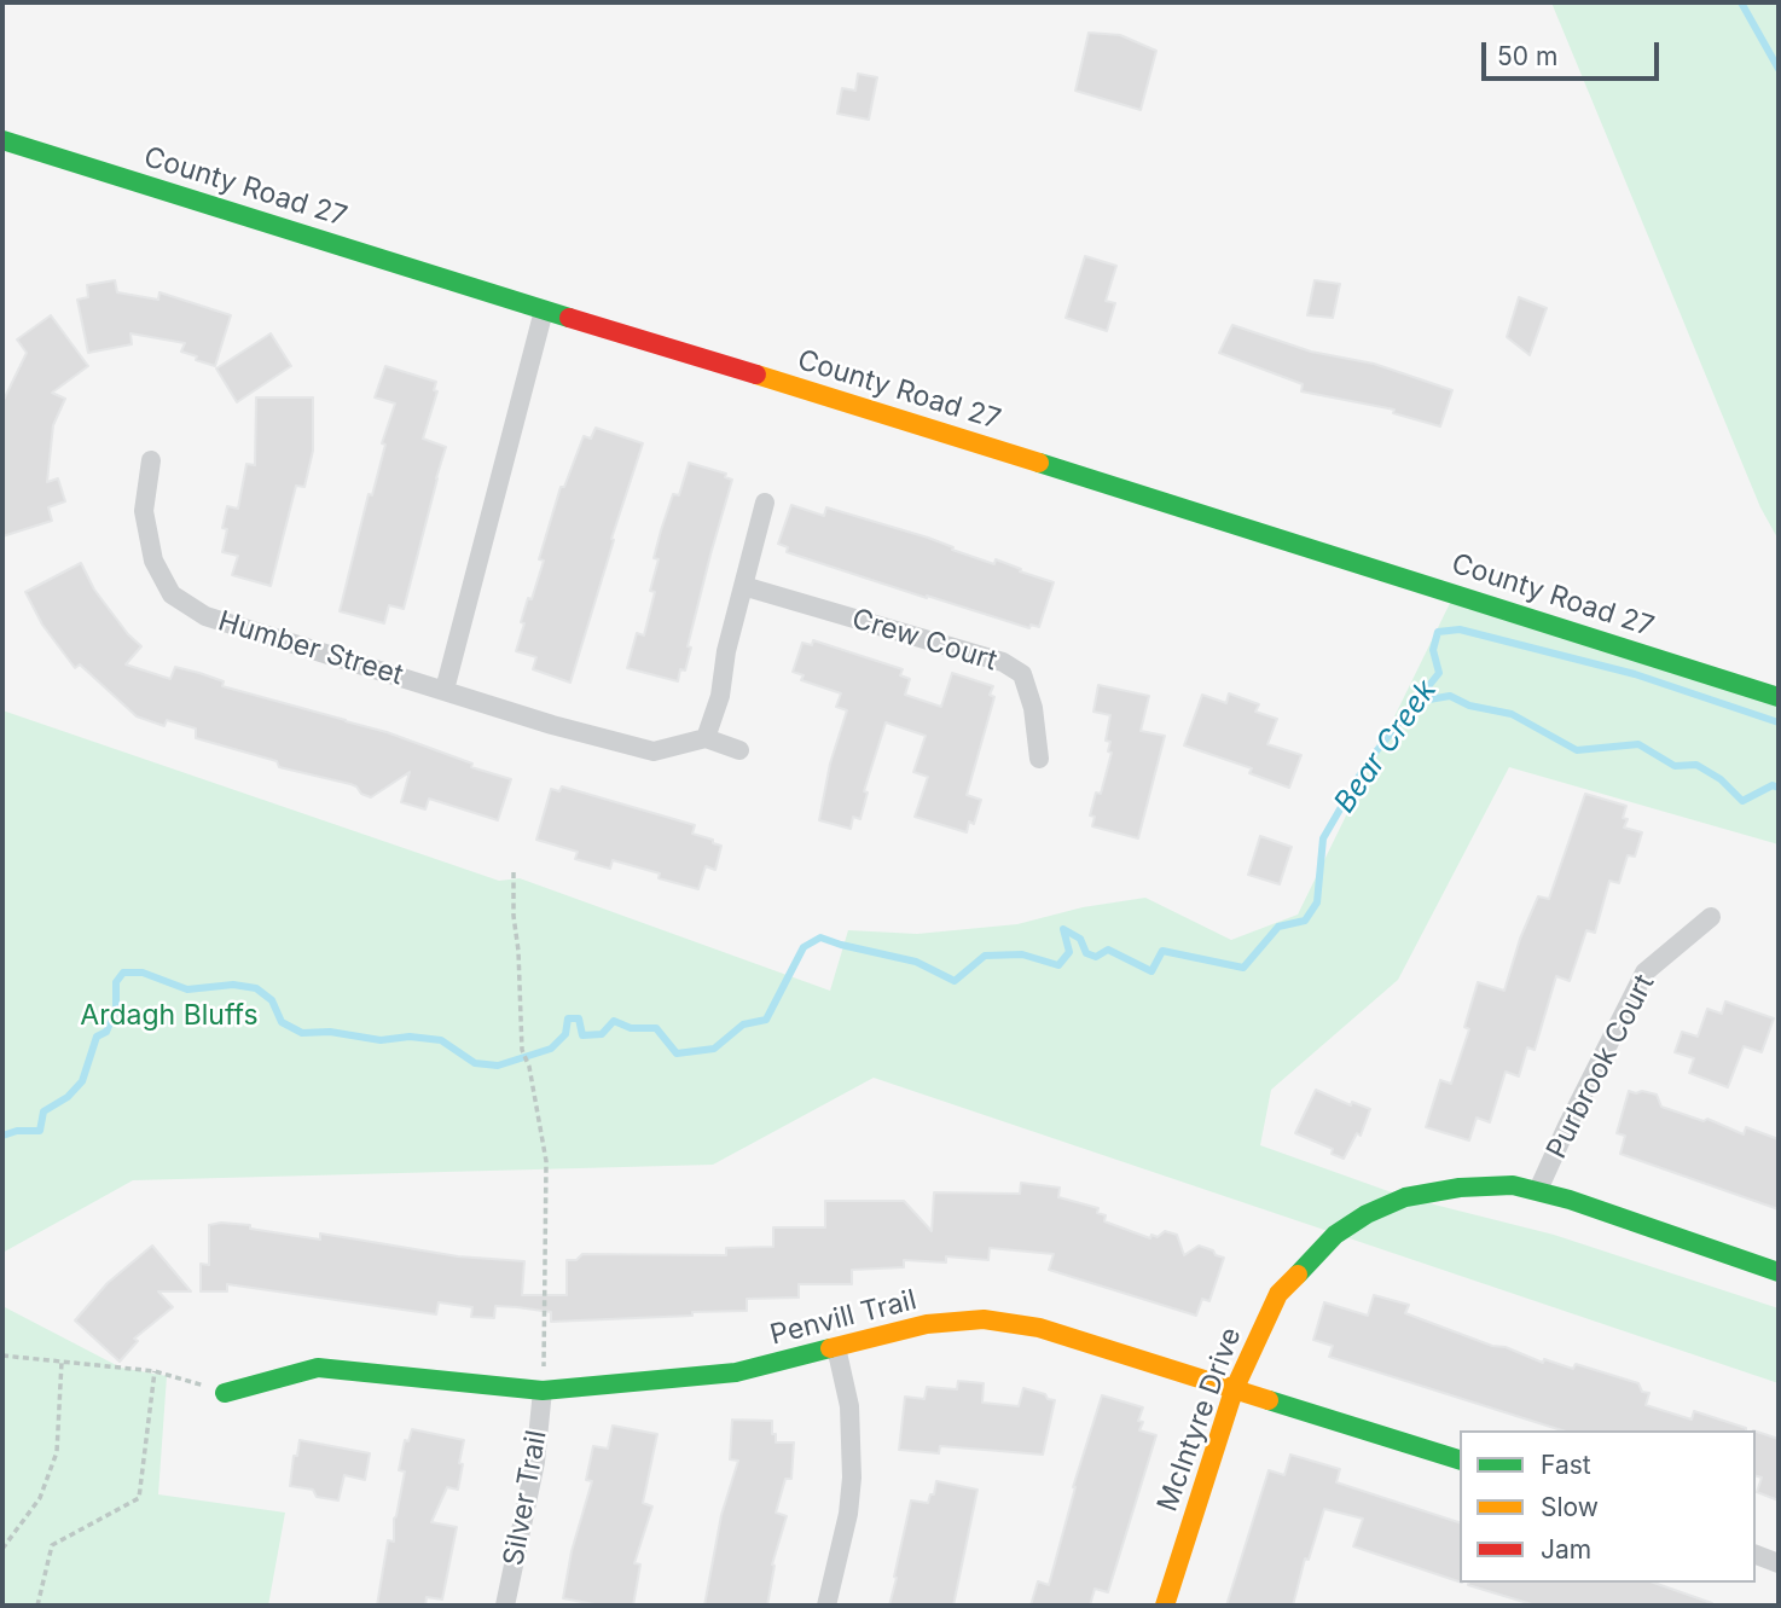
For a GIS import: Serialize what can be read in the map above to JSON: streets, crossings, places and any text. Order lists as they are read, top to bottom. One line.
{"streets":{"street":["County Road 27","Crew Court","Humber Street","Purbrook Court","Penvill Trail","McIntyre Drive","Silver Trail"]},"crossings":[["Purbrook Court","McIntyre Drive"],["Penvill Trail","McIntyre Drive"],["Penvill Trail","Silver Trail"]],"water":["Bear Creek"],"parks":["Ardagh Bluffs"],"legend":["Fast","Slow","Jam"],"scale_bar":"50 m"}
